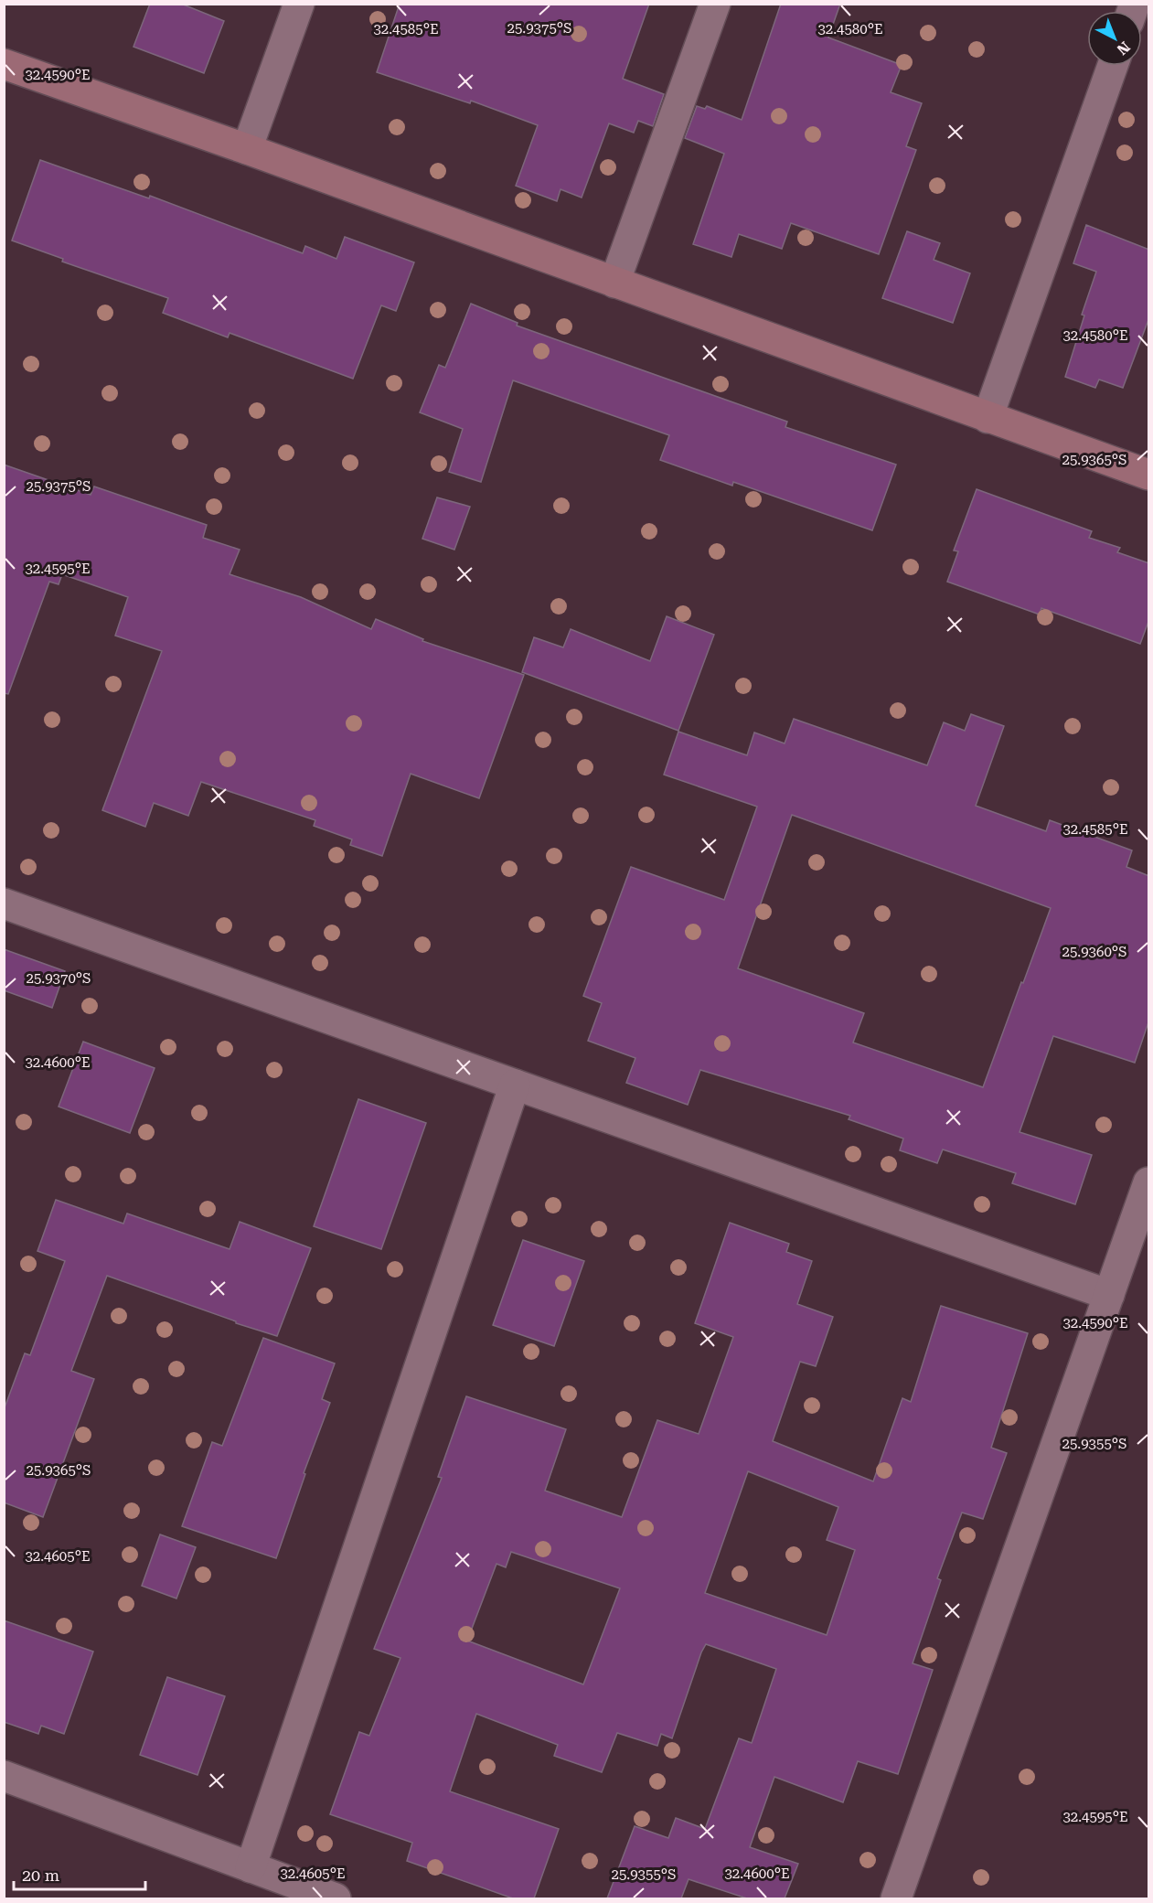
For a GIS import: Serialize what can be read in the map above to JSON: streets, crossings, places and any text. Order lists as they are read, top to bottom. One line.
{"scale_bar":"20 m","north":"bottom right","coordinates":["25.9375°S","32.4585°E","32.4580°E","32.4590°E","25.9365°S","32.4595°E","25.9360°S","25.9370°S","32.4600°E","25.9355°S","32.4605°E"]}
